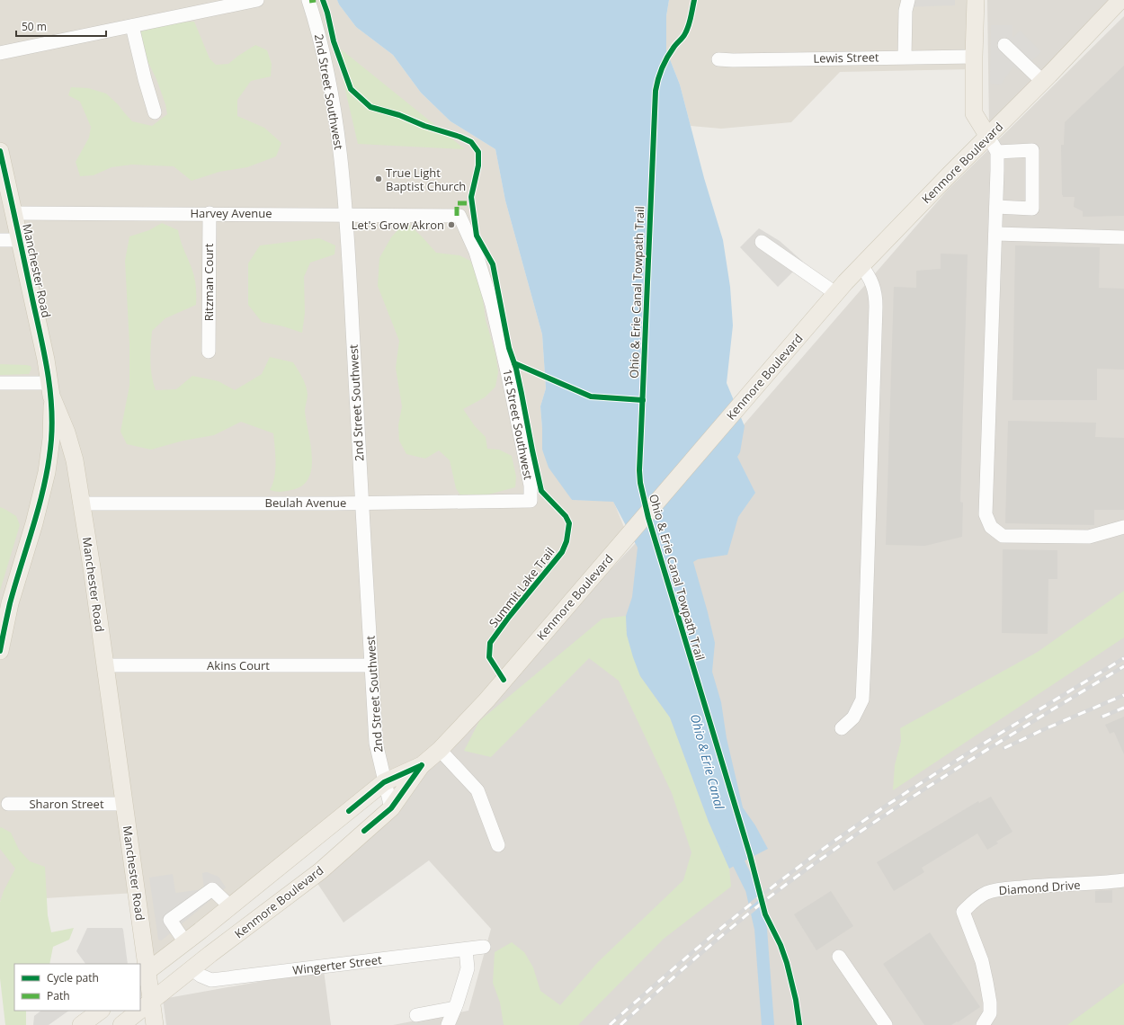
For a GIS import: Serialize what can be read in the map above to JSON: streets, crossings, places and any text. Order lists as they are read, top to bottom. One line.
{"streets":{"main road":["Kenmore Boulevard","Manchester Road"],"street":["Lewis Street","2nd Street Southwest","Harvey Avenue","Ritzman Court","1st Street Southwest","Beulah Avenue","Akins Court","Sharon Street","Diamond Drive","Wingerter Street"],"cycle path":["Ohio & Erie Canal Towpath Trail","Summit Lake Trail"]},"crossings":[["2nd Street Southwest","Kenmore Boulevard"],["2nd Street Southwest","Harvey Avenue"],["2nd Street Southwest","Beulah Avenue"],["2nd Street Southwest","Akins Court"],["Kenmore Boulevard","Manchester Road"],["Kenmore Boulevard","Wingerter Street"],["Harvey Avenue","Manchester Road"],["Harvey Avenue","Ritzman Court"],["Harvey Avenue","1st Street Southwest"],["Manchester Road","Beulah Avenue"],["Manchester Road","Akins Court"],["Manchester Road","Sharon Street"],["1st Street Southwest","Beulah Avenue"]],"water":["Ohio & Erie Canal"],"places":["True Light Baptist Church","Let's Grow Akron"],"legend":["Cycle path","Path"],"scale_bar":"50 m"}
